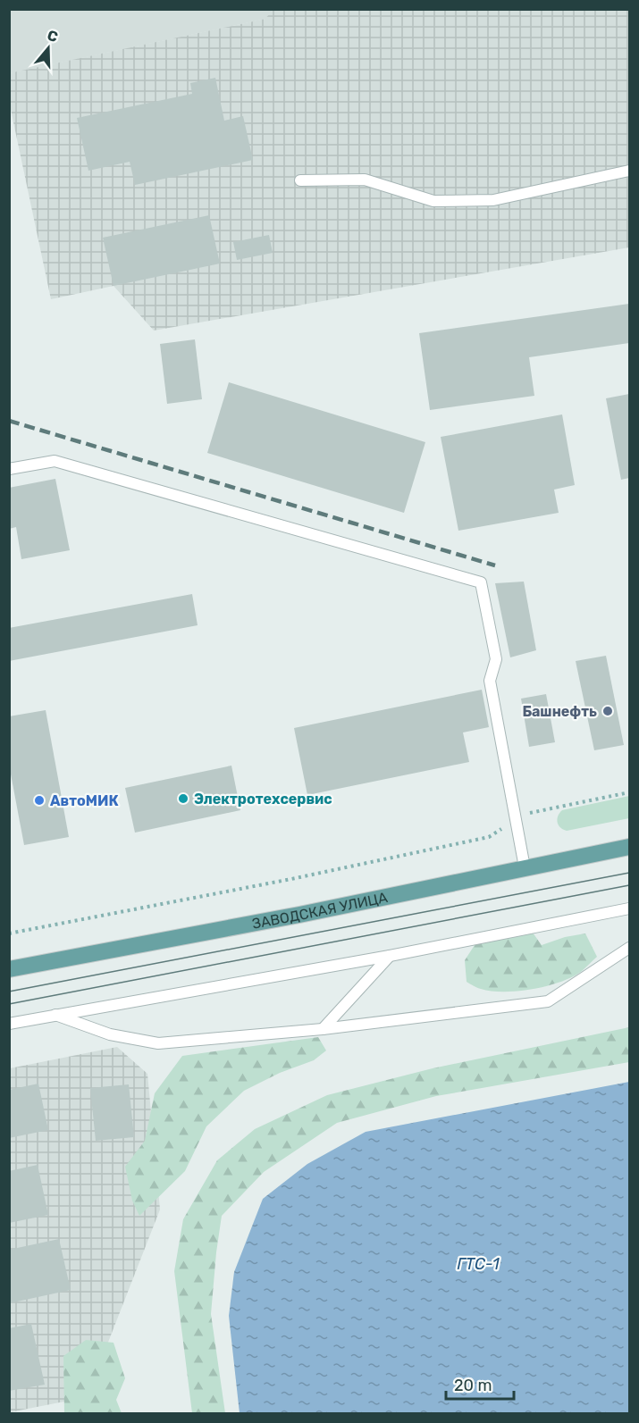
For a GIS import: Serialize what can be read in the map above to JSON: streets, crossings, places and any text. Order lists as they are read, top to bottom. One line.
{"streets":{"main road":["ЗАВОДСКАЯ УЛИЦА"]},"water":["ГТС-1"],"places":["Башнефть","Электротехсервис","АвтоМИК"],"scale_bar":"20 m","north":"top"}
